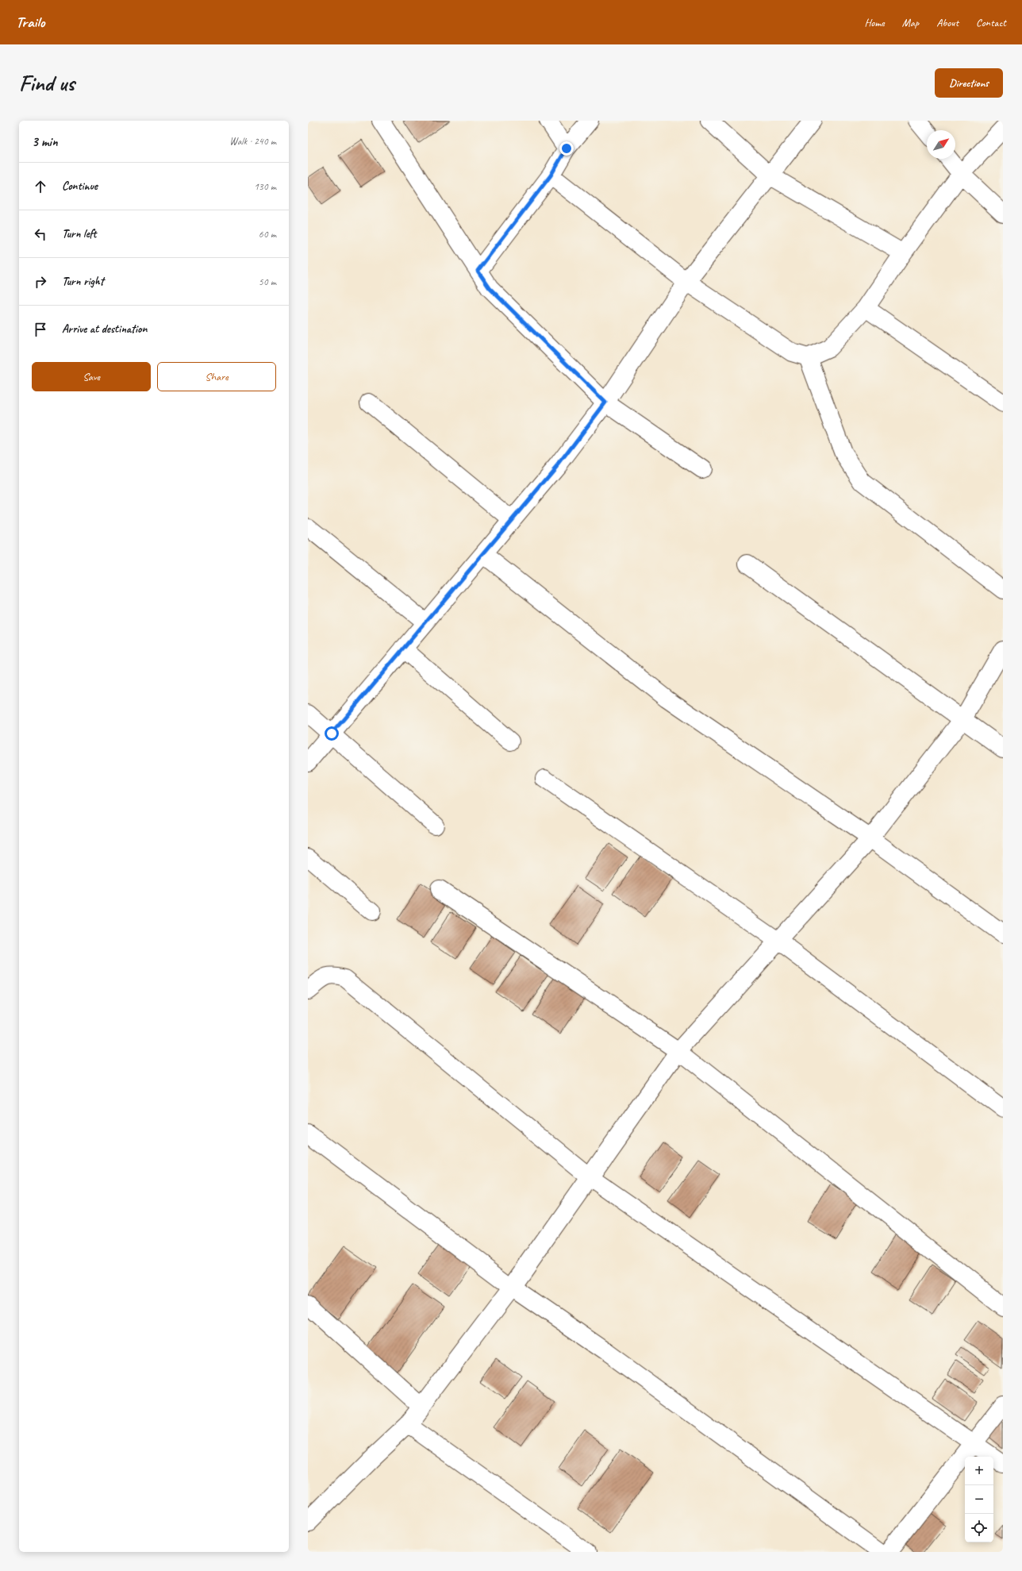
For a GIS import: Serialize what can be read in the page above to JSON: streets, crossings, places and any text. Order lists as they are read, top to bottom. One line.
{"north":"top right","page":{"header":"Trailo","nav":["Home","Map","About","Contact"],"buttons":["Directions",["Save","Share"]],"title":"Find us","heading":["3 min","Walk · 240 m"],"list":[["Continue","130 m"],["Turn left","60 m"],["Turn right","50 m"],"Arrive at destination"],"map_buttons":["+","−"]}}
